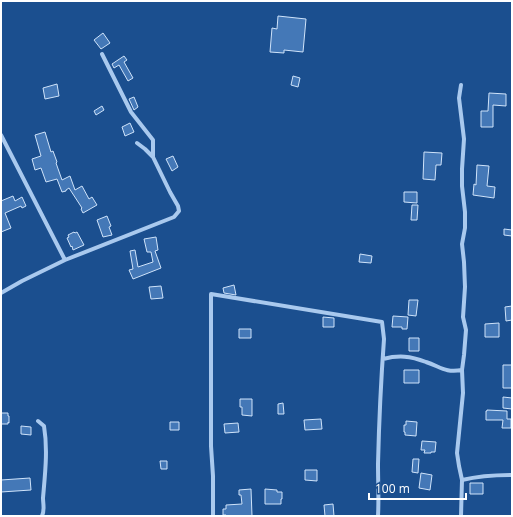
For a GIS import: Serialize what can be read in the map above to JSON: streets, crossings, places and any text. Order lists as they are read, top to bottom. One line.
{"scale_bar":"100 m"}
